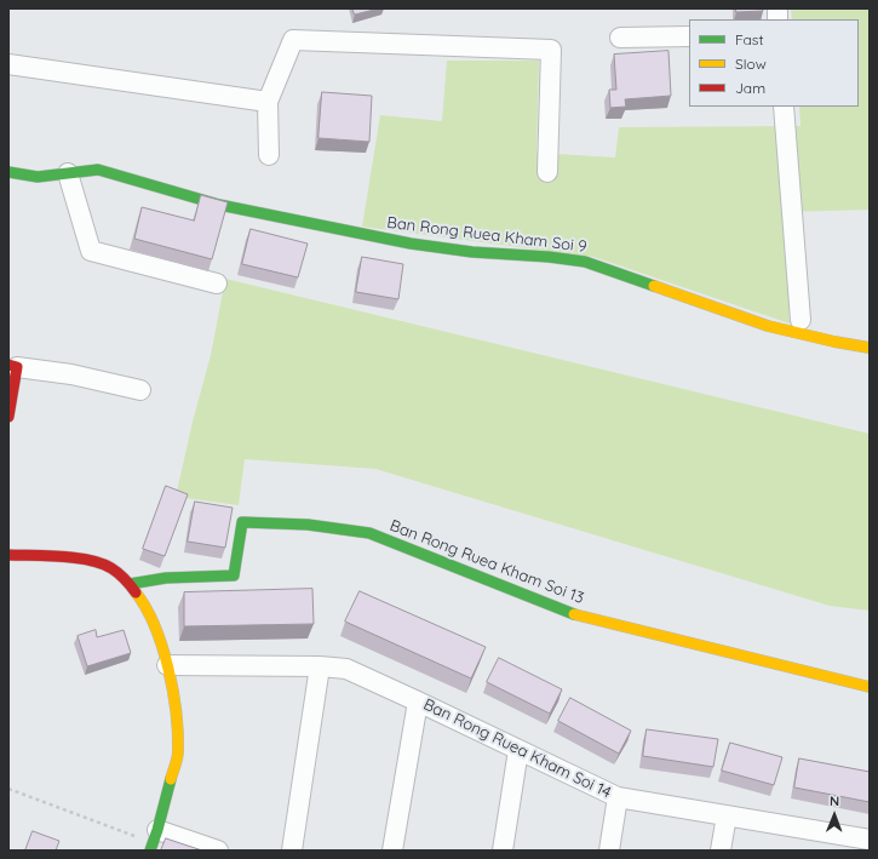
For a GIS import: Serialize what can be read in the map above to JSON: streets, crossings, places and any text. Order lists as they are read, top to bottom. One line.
{"streets":{"street":["Ban Rong Ruea Kham Soi 9","Ban Rong Ruea Kham Soi 13","Ban Rong Ruea Kham Soi 14"]},"legend":["Fast","Slow","Jam"],"north":"top"}
